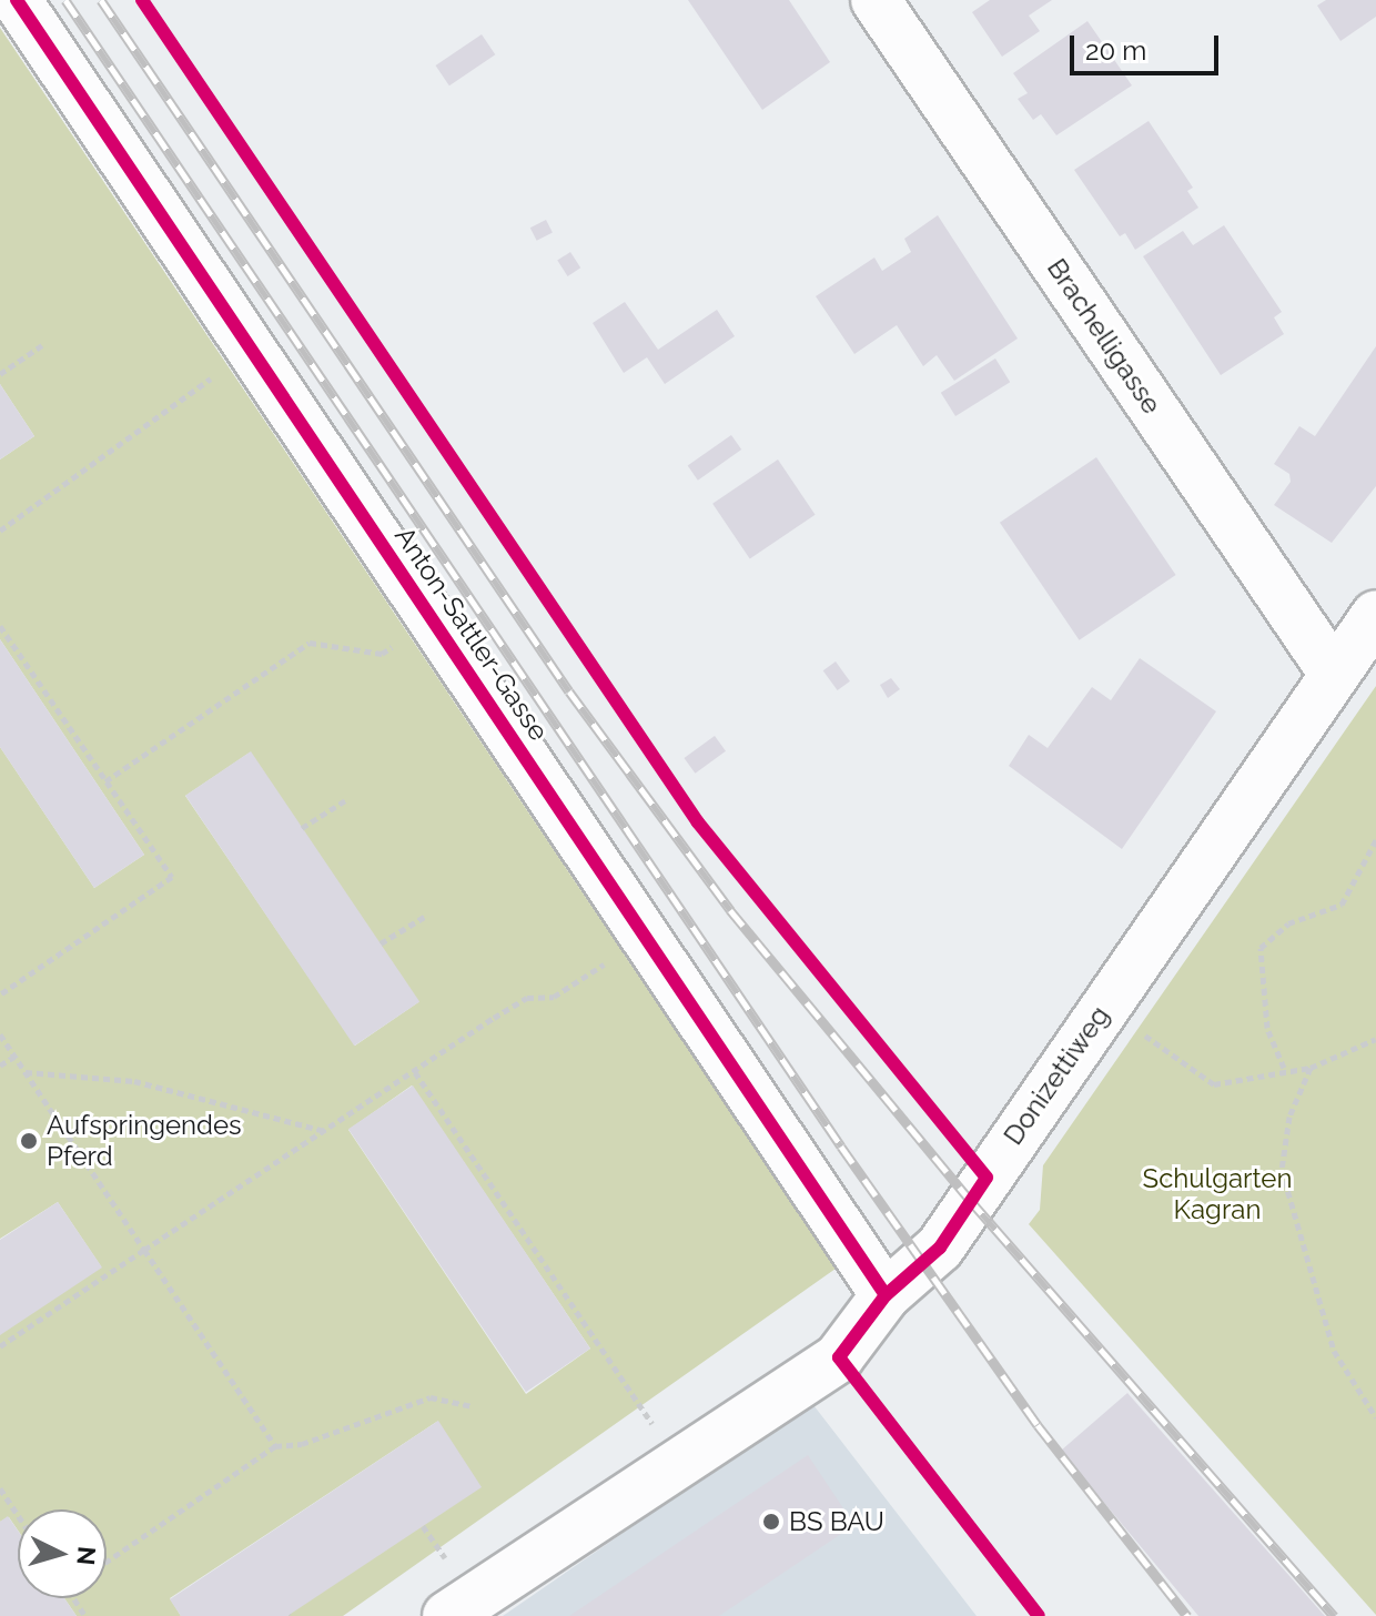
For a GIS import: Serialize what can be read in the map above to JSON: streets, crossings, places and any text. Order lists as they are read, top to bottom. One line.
{"streets":{"street":["Brachelligasse","Anton-Sattler-Gasse","Donizettiweg"]},"crossings":[["Brachelligasse","Donizettiweg"],["Anton-Sattler-Gasse","Donizettiweg"]],"parks":["Schulgarten Kagran"],"places":["Aufspringendes Pferd","BS BAU"],"scale_bar":"20 m","north":"right"}
